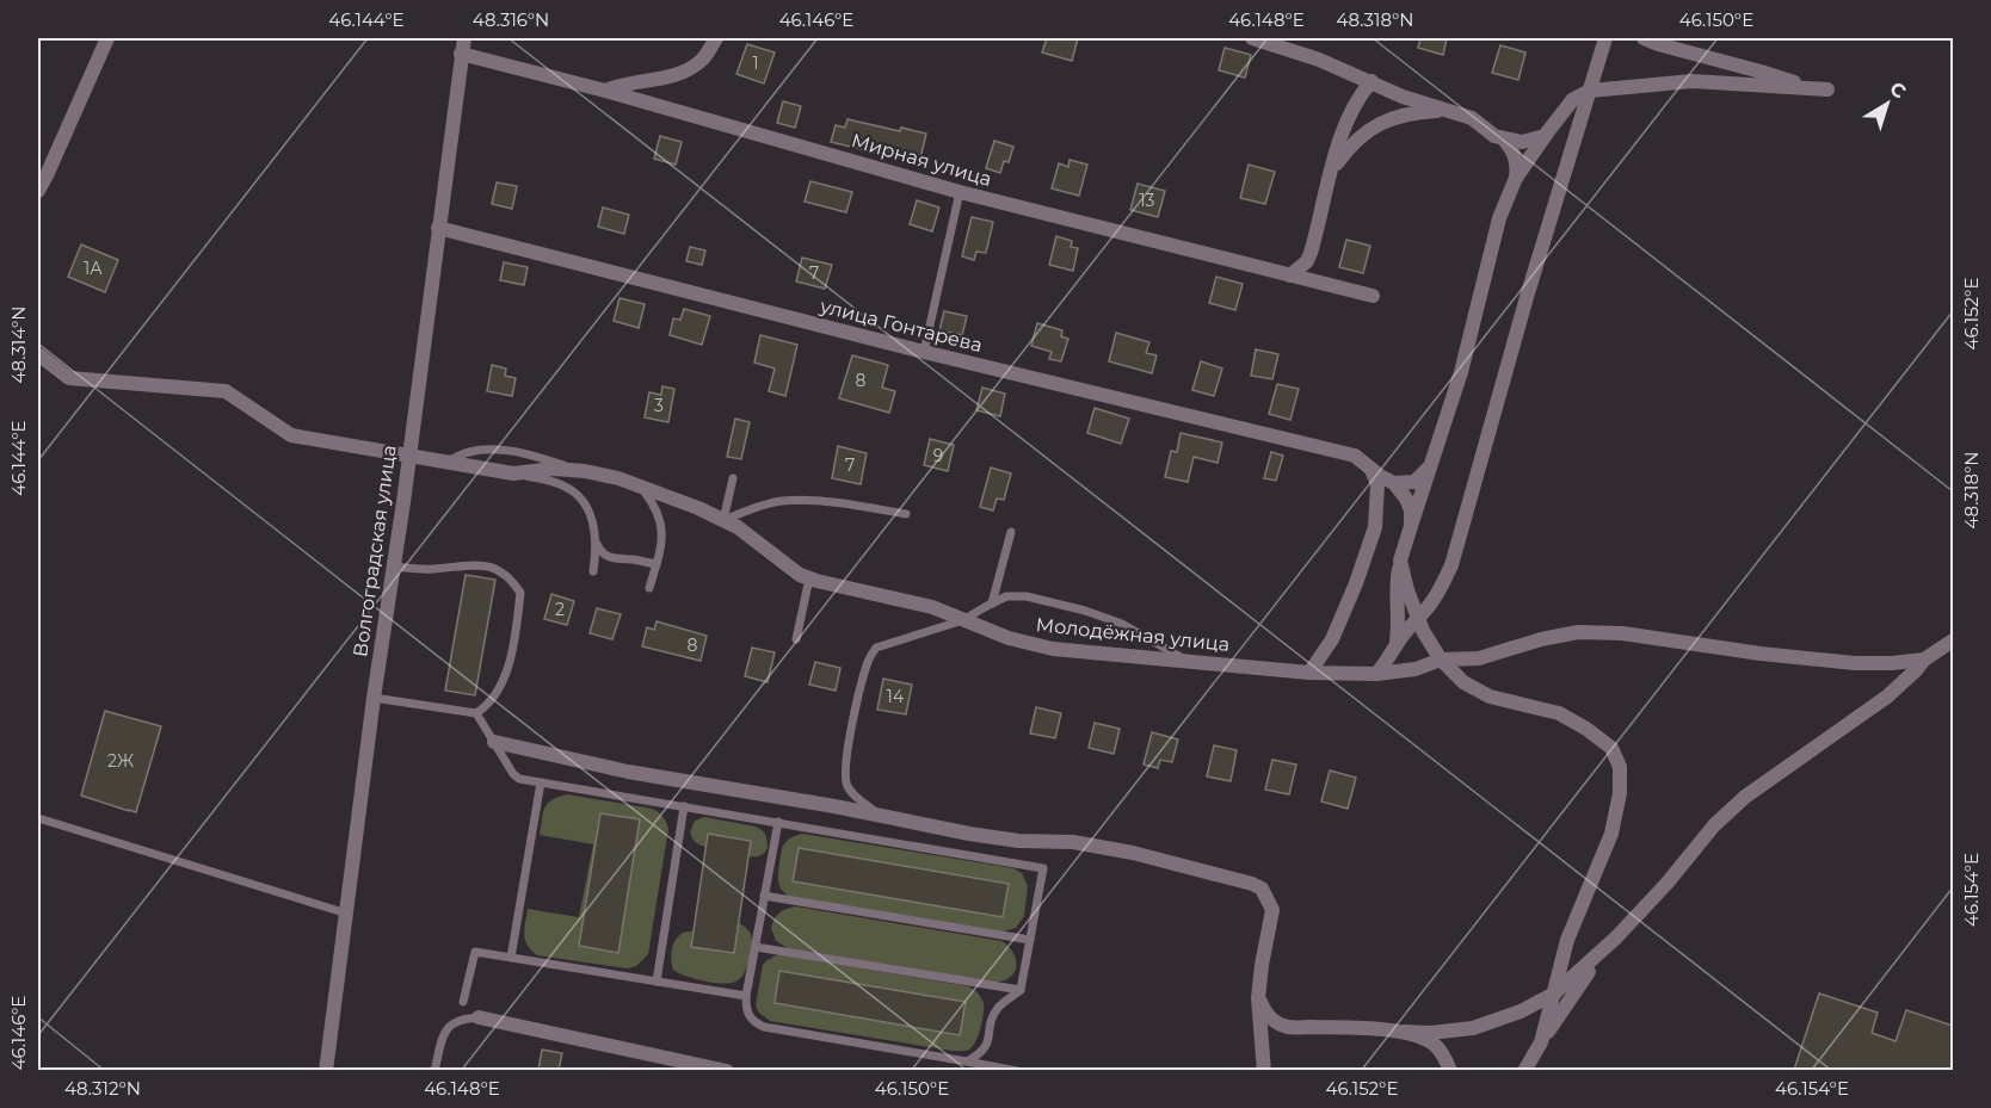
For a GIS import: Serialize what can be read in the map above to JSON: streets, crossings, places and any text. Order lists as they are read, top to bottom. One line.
{"streets":{"street":["Мирная улица","улица Гонтарева","Волгоградская улица","Молодёжная улица"]},"crossings":[["Мирная улица","Волгоградская улица"],["улица Гонтарева","Волгоградская улица"],["Волгоградская улица","Молодёжная улица"]],"house_numbers":["1","13","1А","7","8","3","9","7","2","8","14","2Ж"],"north":"top right","coordinates":["46.144°E","48.316°N","46.146°E","46.148°E","48.318°N","46.150°E","46.152°E","48.314°N","46.154°E","48.312°N"]}
